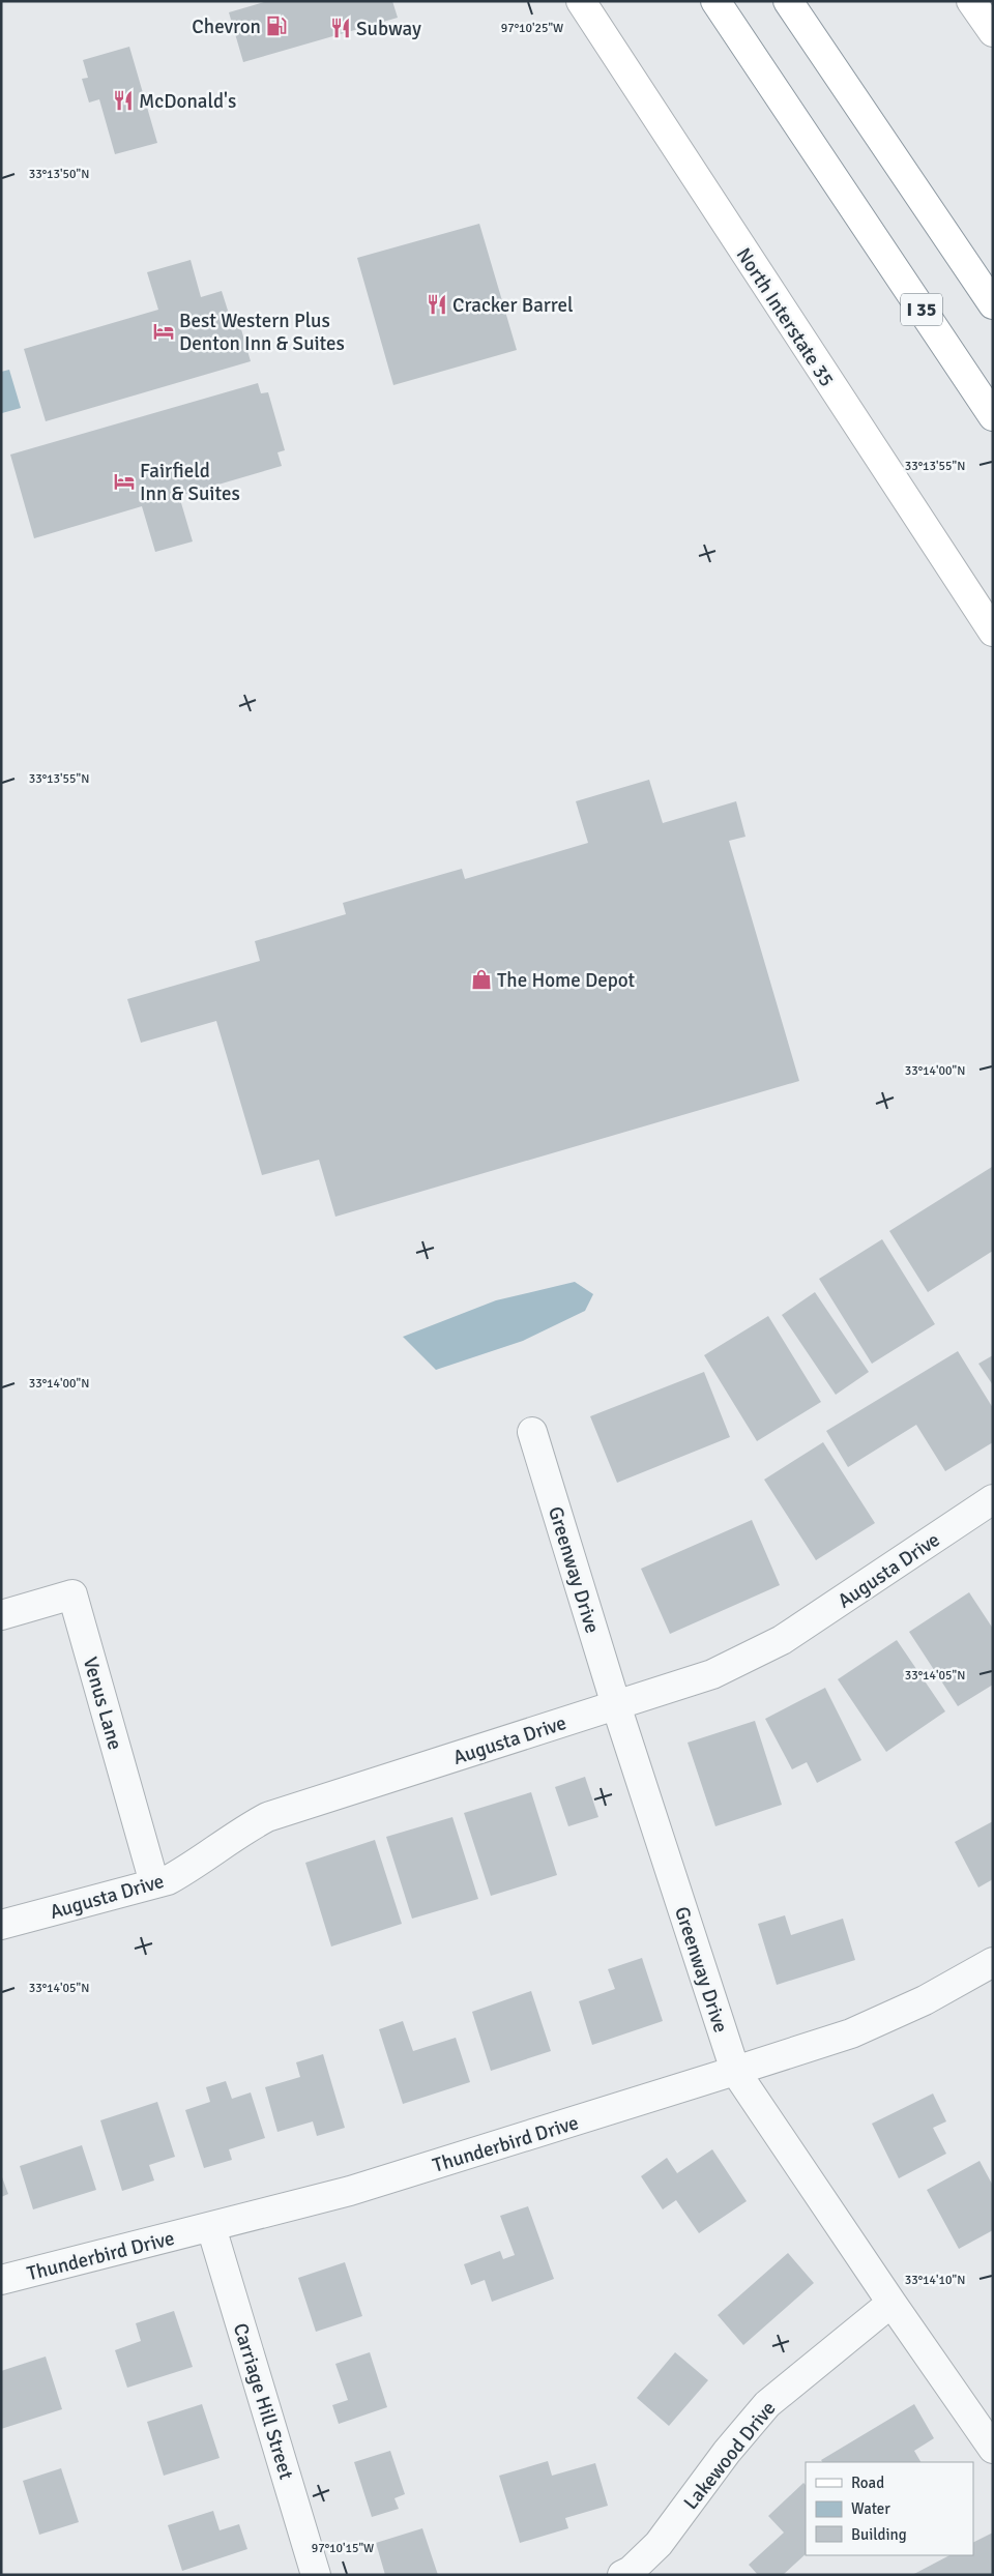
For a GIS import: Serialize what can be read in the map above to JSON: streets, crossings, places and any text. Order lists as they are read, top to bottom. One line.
{"streets":{"main road":["I 35","North Interstate 35"],"street":["Greenway Drive","Augusta Drive","Venus Lane","Thunderbird Drive","Carriage Hill Street","Lakewood Drive"]},"crossings":[["Greenway Drive","Augusta Drive"],["Greenway Drive","Thunderbird Drive"],["Greenway Drive","Lakewood Drive"],["Augusta Drive","Venus Lane"],["Thunderbird Drive","Carriage Hill Street"]],"places":{"fuel station":["Chevron"],"restaurant":["Subway","McDonald's","Cracker Barrel"],"hotel":["Best Western Plus Denton Inn & Suites","Fairfield Inn & Suites"],"shop":["The Home Depot"]},"legend":["Road","Water","Building"],"coordinates":["97°10'25\"W","33°13'50\"N","33°13'55\"N","33°14'00\"N","33°14'05\"N","33°14'10\"N","97°10'15\"W"]}
